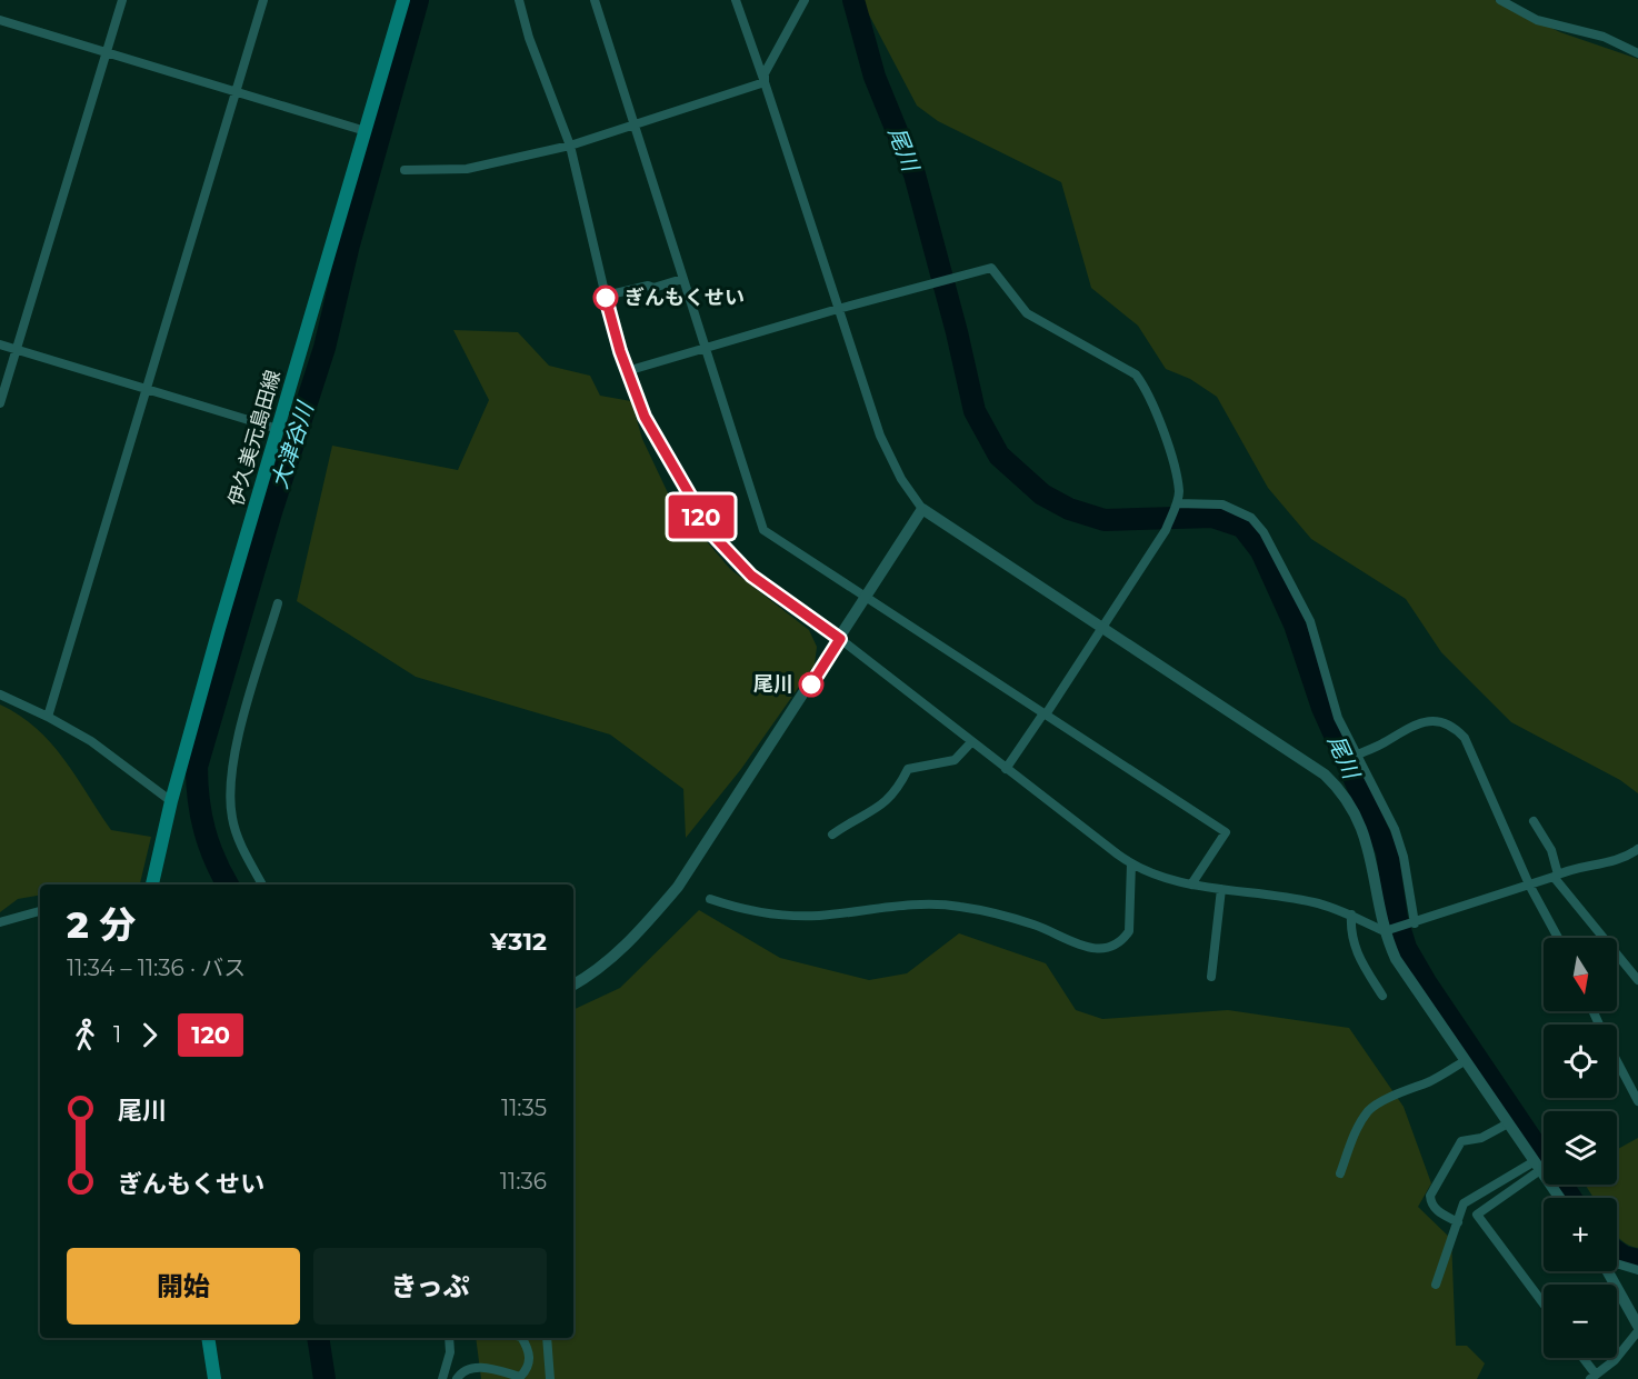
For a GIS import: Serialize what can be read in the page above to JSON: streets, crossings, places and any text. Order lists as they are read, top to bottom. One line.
{"streets":{"main road":["伊久美元島田線"]},"water":["尾川","大津谷川"],"places":["ぎんもくせい","尾川"],"lines":["bus line 120"],"north":"bottom","page":{"on_map":"120","heading":["2 分","11:34 – 11:36 · バス","¥312"],"map_buttons":["+","−"],"legs":["1","120"],"list":[{"name":"尾川","value":"11:35"},{"name":"ぎんもくせい","value":"11:36"}],"buttons":["開始","きっぷ"]}}
